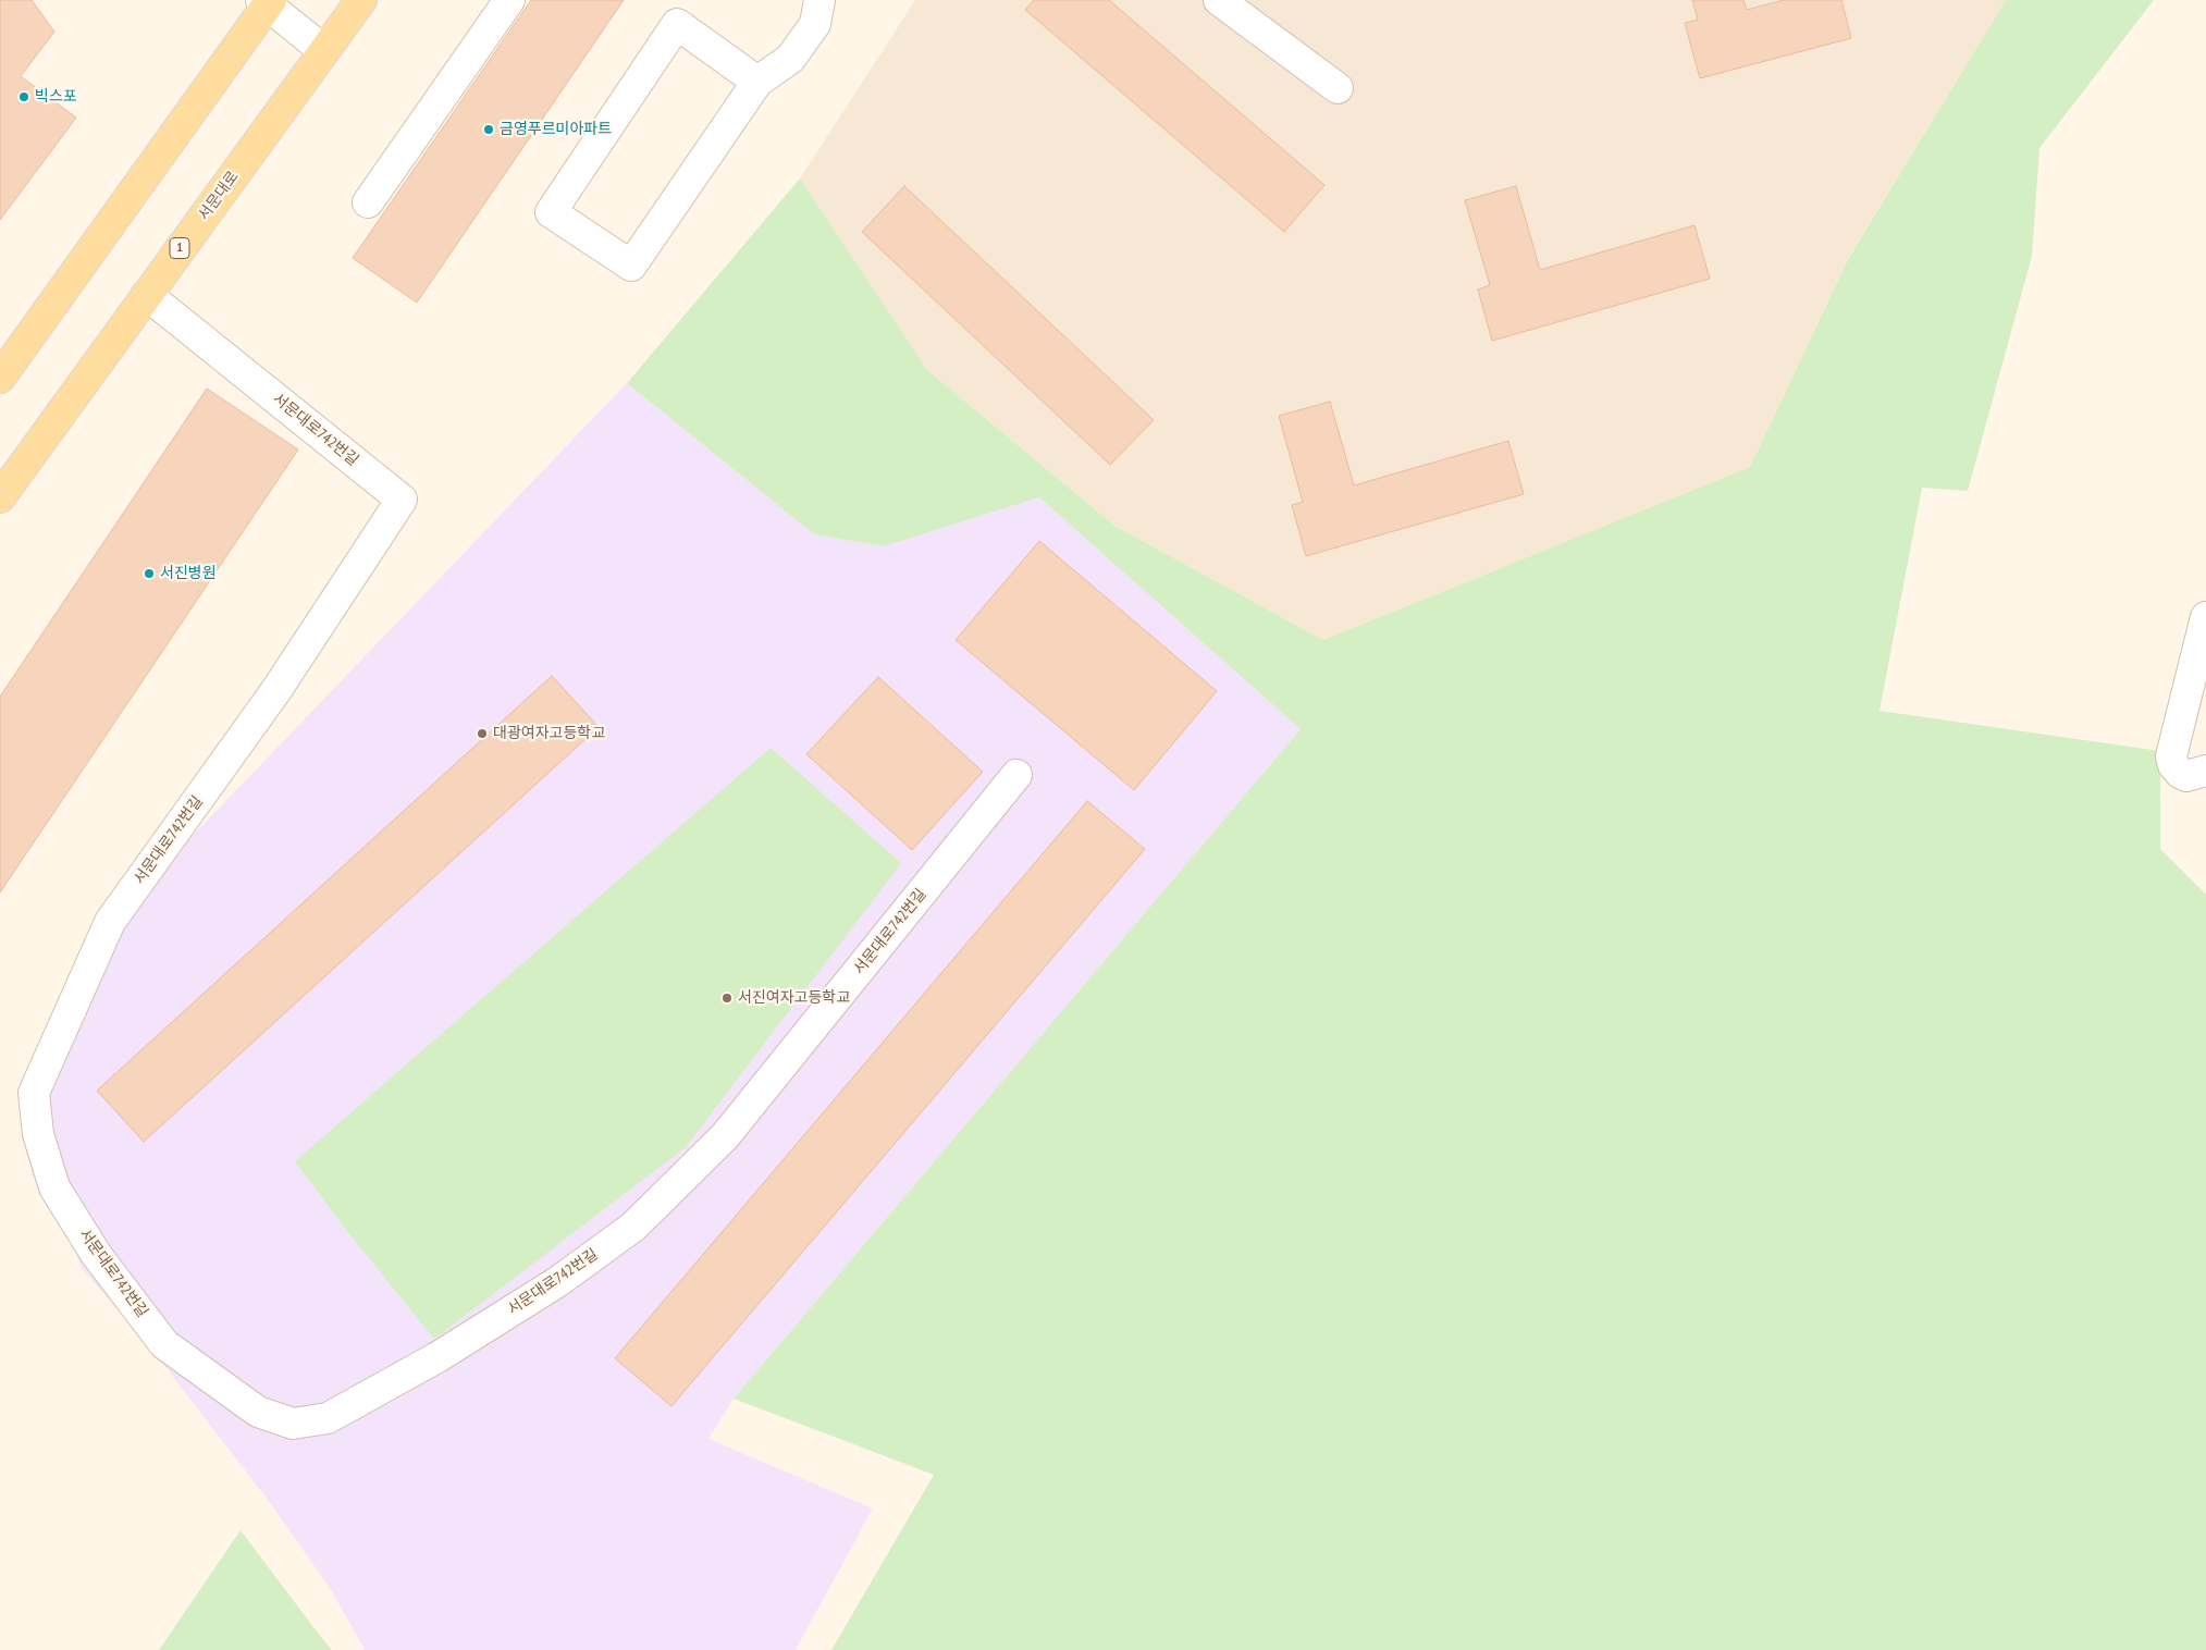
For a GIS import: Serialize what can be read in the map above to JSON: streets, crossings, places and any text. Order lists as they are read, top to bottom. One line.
{"streets":{"main road":["서문대로","1"],"street":["서문대로742번길"]},"crossings":[["서문대로","서문대로742번길"]],"places":["빅스포","금영푸르미아파트","서진병원","대광여자고등학교","서진여자고등학교"]}
